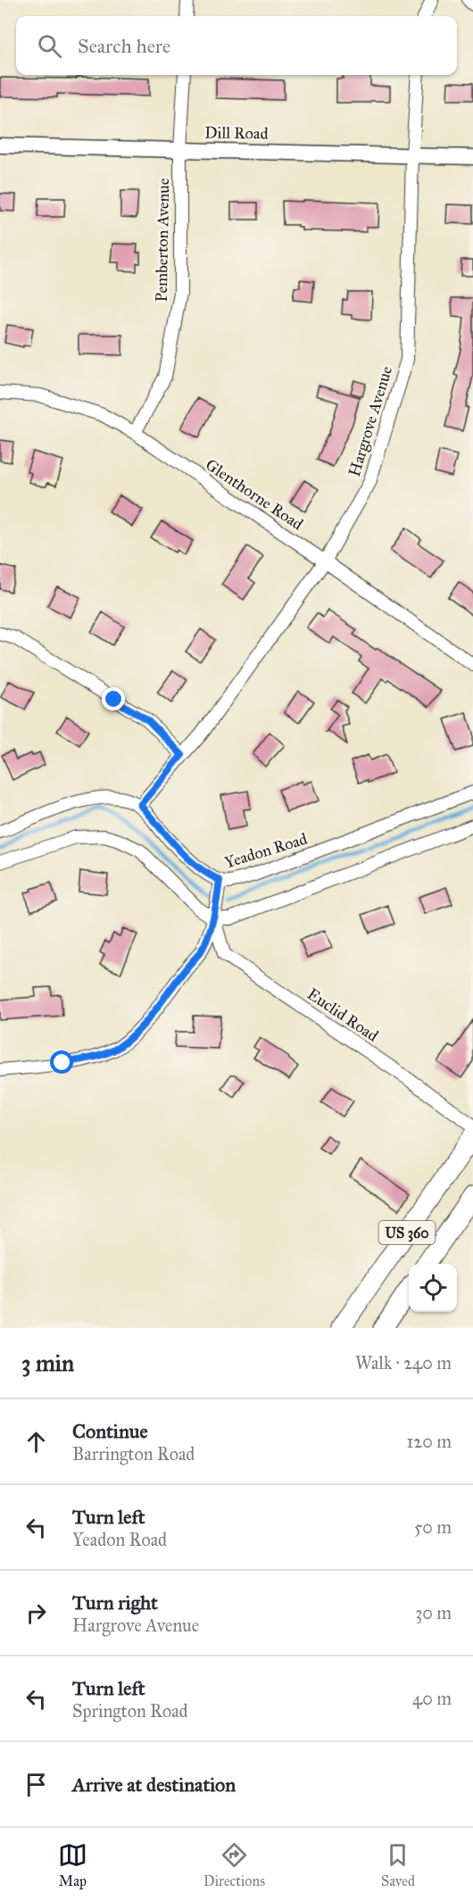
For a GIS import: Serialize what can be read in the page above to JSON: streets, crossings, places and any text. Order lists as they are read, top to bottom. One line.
{"streets":{"highway":["US 360"],"street":["Dill Road","Pemberton Avenue","Hargrove Avenue","Glenthorne Road","Yeadon Road","Euclid Road"]},"crossings":[["Dill Road","Pemberton Avenue"],["Dill Road","Hargrove Avenue"],["Pemberton Avenue","Glenthorne Road"],["Hargrove Avenue","Glenthorne Road"],["Hargrove Avenue","Yeadon Road"]],"page":{"search":"Search here","heading":["3 min","Walk · 240 m"],"list":[["Continue","Barrington Road","120 m"],["Turn left","Yeadon Road","50 m"],["Turn right","Hargrove Avenue","30 m"],["Turn left","Springton Road","40 m"],"Arrive at destination"],"nav":["Map","Directions","Saved"]}}
